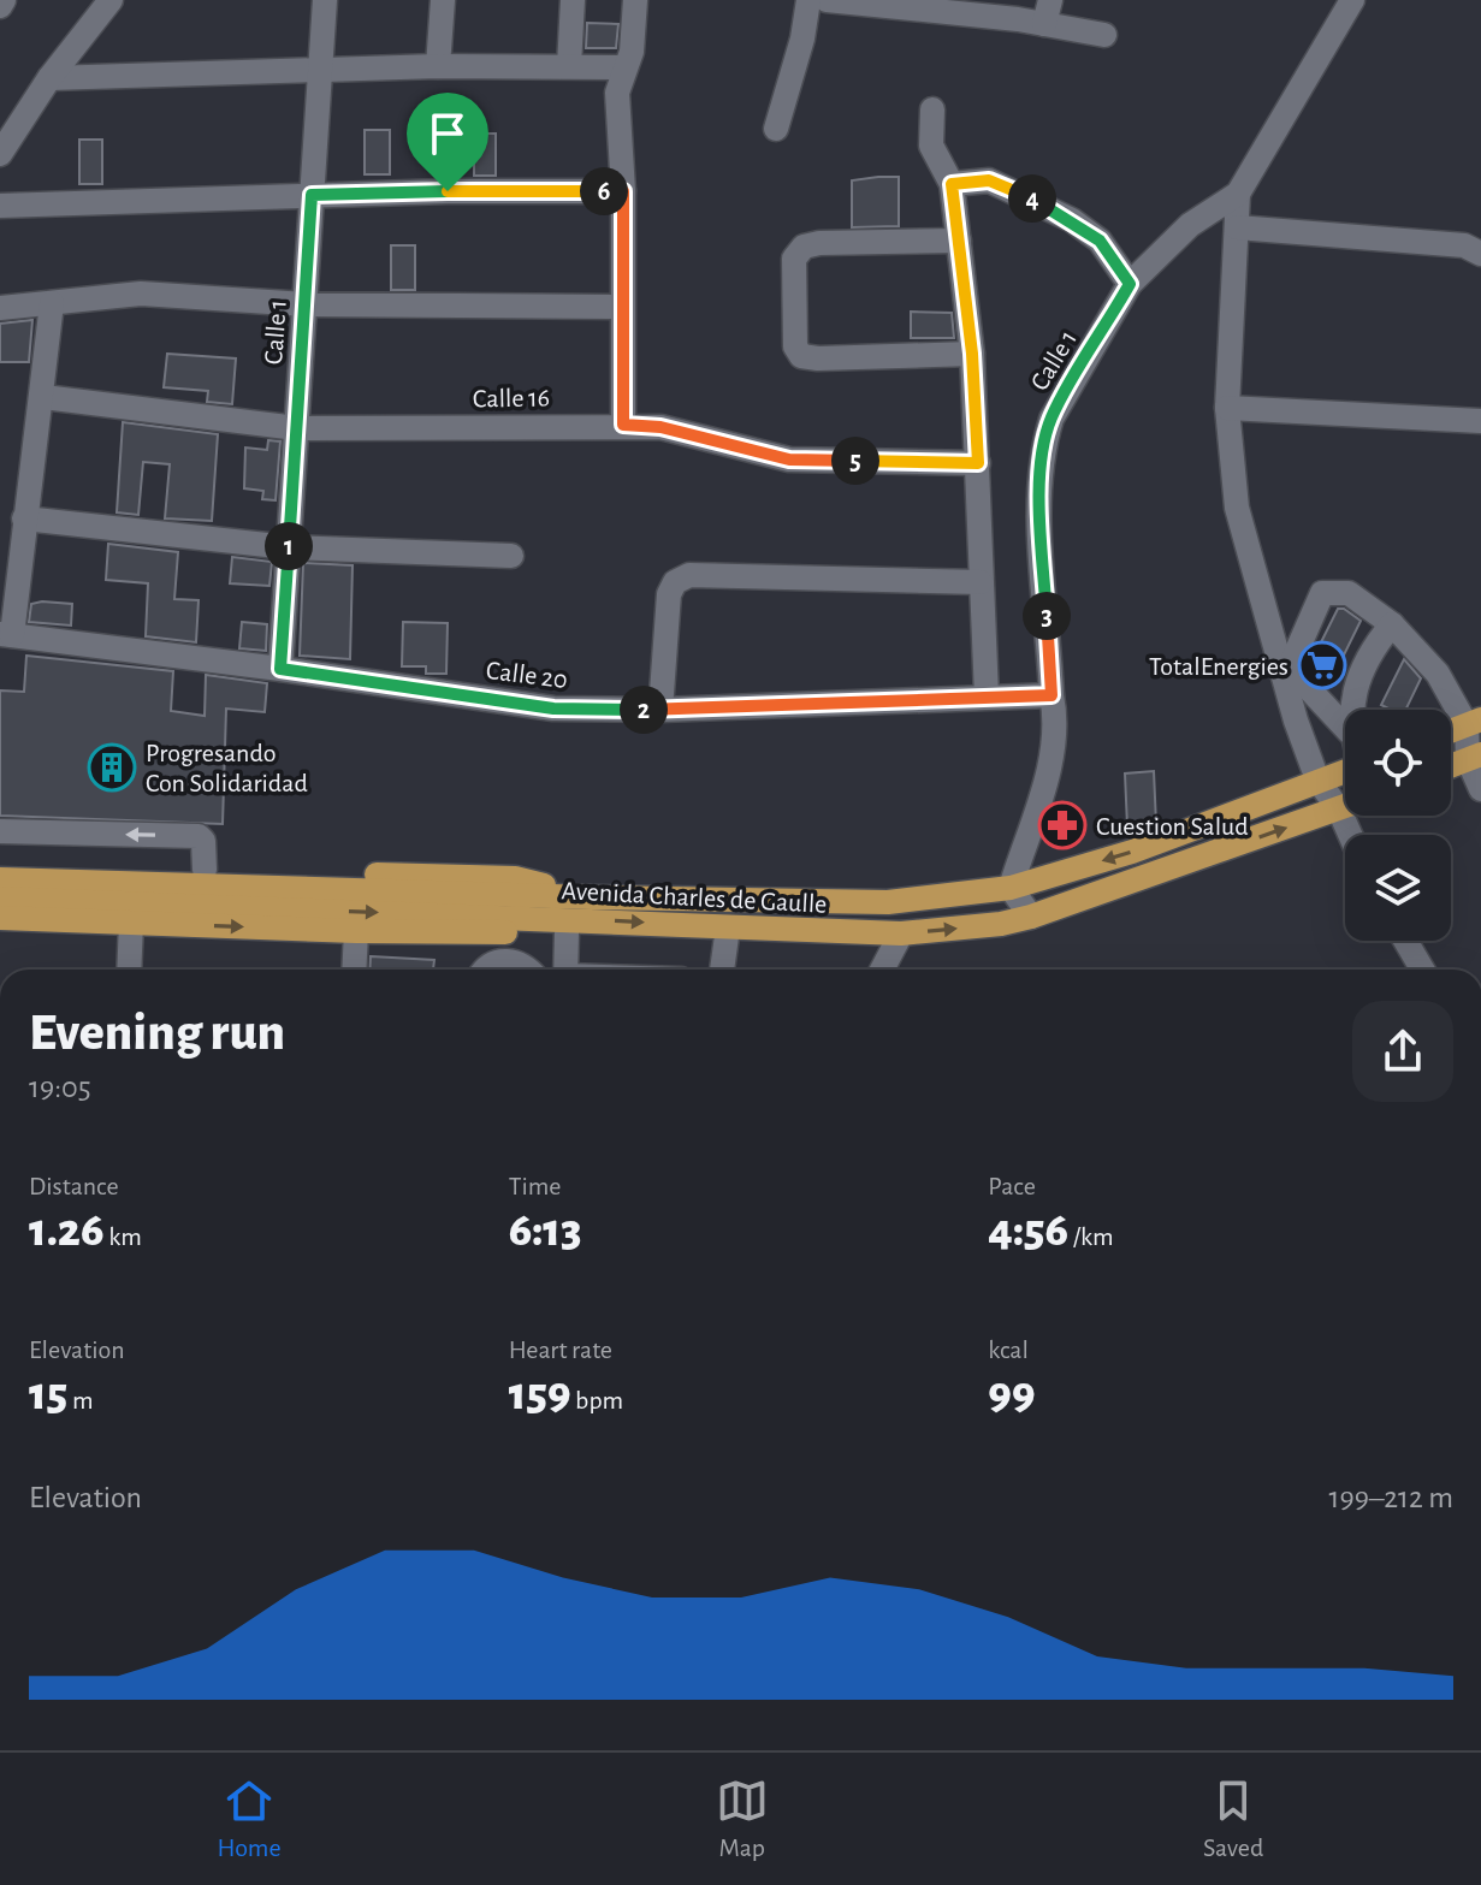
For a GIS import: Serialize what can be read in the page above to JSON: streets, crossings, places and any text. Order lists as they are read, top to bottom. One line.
{"streets":{"main road":["Avenida Charles de Gaulle"],"street":["Calle 1","Calle 16","Calle 20"]},"crossings":[["Calle 1","Calle 16"],["Calle 1","Calle 20"],["Calle 1","Avenida Charles de Gaulle"]],"places":{"supermarket":["TotalEnergies"],"building":["Progresando Con Solidaridad"],"pharmacy":["Cuestion Salud"]},"page":{"pins":["6","4","5","1","3","2"],"heading":["Evening run","19:05"],"stats":[["Distance","1.26 km"],["Time","6:13"],["Pace","4:56 /km"],["Elevation","15 m"],["Heart rate","159 bpm"],["kcal","99"]],"chart":["Elevation","199–212 m"],"tabs":["Home","Map","Saved"]}}
